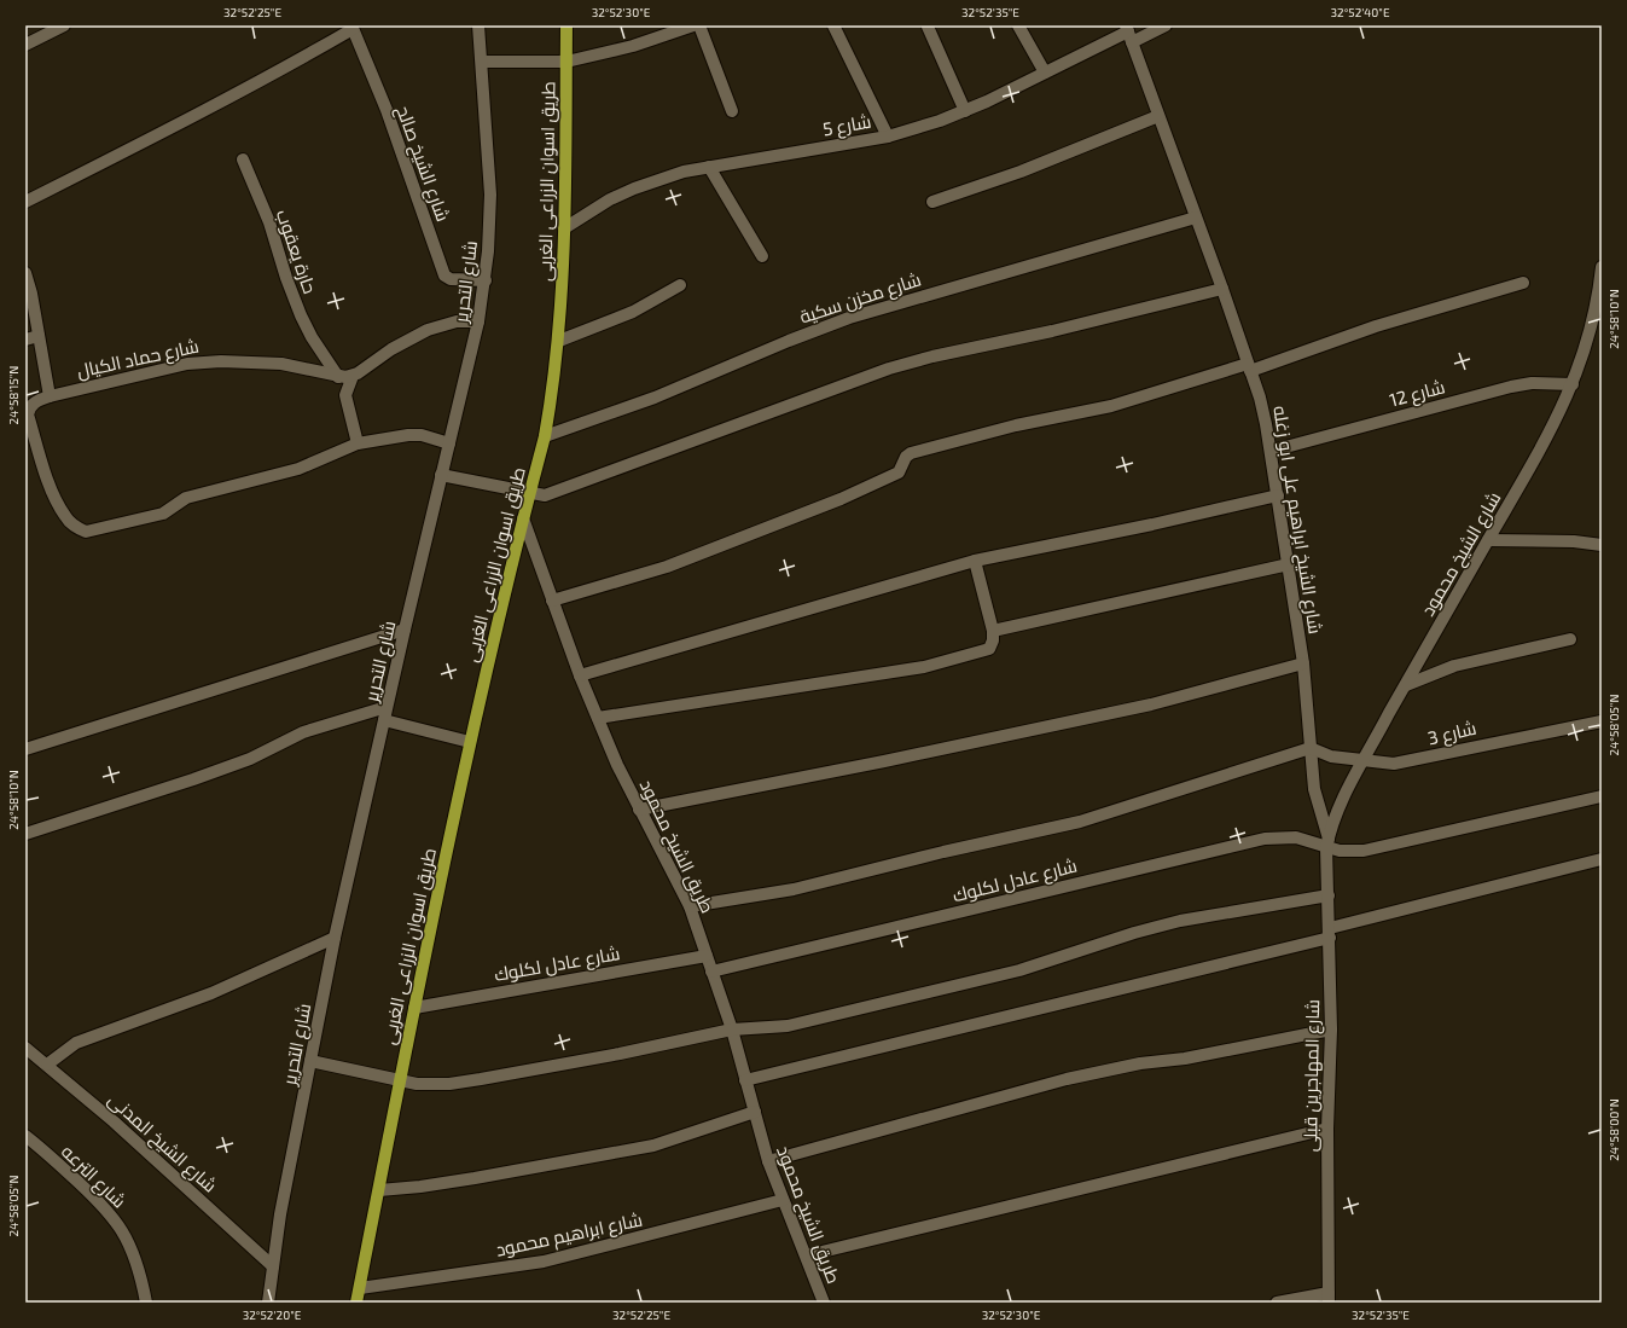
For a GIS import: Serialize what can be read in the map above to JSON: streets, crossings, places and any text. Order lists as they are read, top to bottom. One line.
{"streets":{"main road":["طريق اسوان الزراعى الغربى"],"street":["شارع 5","شارع الشيخ صالح","حارة يعقوب","شارع التحرير","شارع مخزن سكية","شارع حماد الكيال","شارع 12","شارع الشيخ ابراهيم على ابو زغله","شارع الشيخ محمود","شارع 3","طريق الشيخ محمود","شارع عادل لكلوك","شارع المهاجرين قبلى","شارع الشيخ المدنى","شارع الترعه","شارع ابراهيم محمود"]},"crossings":[["شارع 5","طريق اسوان الزراعى الغربى"],["شارع 5","شارع الشيخ ابراهيم على ابو زغله"],["شارع الشيخ صالح","شارع التحرير"],["طريق اسوان الزراعى الغربى","شارع مخزن سكية"],["طريق اسوان الزراعى الغربى","طريق الشيخ محمود"],["طريق اسوان الزراعى الغربى","شارع عادل لكلوك"],["طريق اسوان الزراعى الغربى","شارع ابراهيم محمود"],["حارة يعقوب","شارع حماد الكيال"],["شارع التحرير","شارع حماد الكيال"],["شارع التحرير","شارع الشيخ المدنى"],["شارع مخزن سكية","شارع الشيخ ابراهيم على ابو زغله"],["شارع 12","شارع الشيخ ابراهيم على ابو زغله"],["شارع 12","شارع الشيخ محمود"],["شارع الشيخ ابراهيم على ابو زغله","شارع الشيخ محمود"],["شارع الشيخ ابراهيم على ابو زغله","شارع 3"],["شارع الشيخ ابراهيم على ابو زغله","شارع عادل لكلوك"],["شارع الشيخ ابراهيم على ابو زغله","شارع المهاجرين قبلى"],["شارع الشيخ محمود","شارع 3"],["شارع الشيخ محمود","شارع عادل لكلوك"],["شارع الشيخ محمود","شارع المهاجرين قبلى"],["طريق الشيخ محمود","شارع عادل لكلوك"],["طريق الشيخ محمود","شارع ابراهيم محمود"],["شارع عادل لكلوك","شارع المهاجرين قبلى"]],"coordinates":["32°52'25\"E","32°52'30\"E","32°52'35\"E","32°52'40\"E","24°58'10\"N","24°58'15\"N","24°58'05\"N","24°58'00\"N","32°52'20\"E"]}
